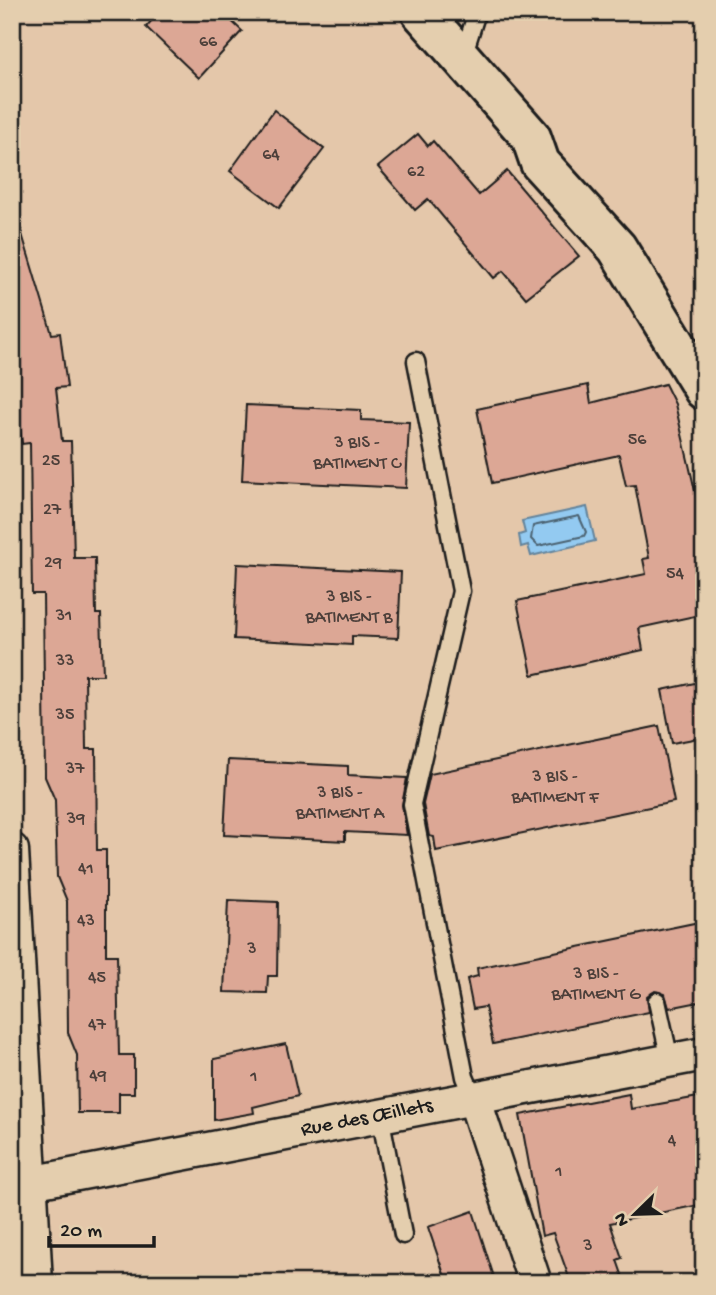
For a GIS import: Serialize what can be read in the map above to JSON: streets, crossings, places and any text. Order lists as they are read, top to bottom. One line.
{"streets":{"street":["Rue des Œillets"]},"house_numbers":["66","64","62","56","3 BIS - BATIMENT C","25","27","29","54","3 BIS - BATIMENT B","31","33","35","37","3 BIS - BATIMENT F","3 BIS - BATIMENT A","39","41","43","3","3 BIS - BATIMENT G","45","47","49","1","4","1","3"],"scale_bar":"20 m","north":"bottom left"}
